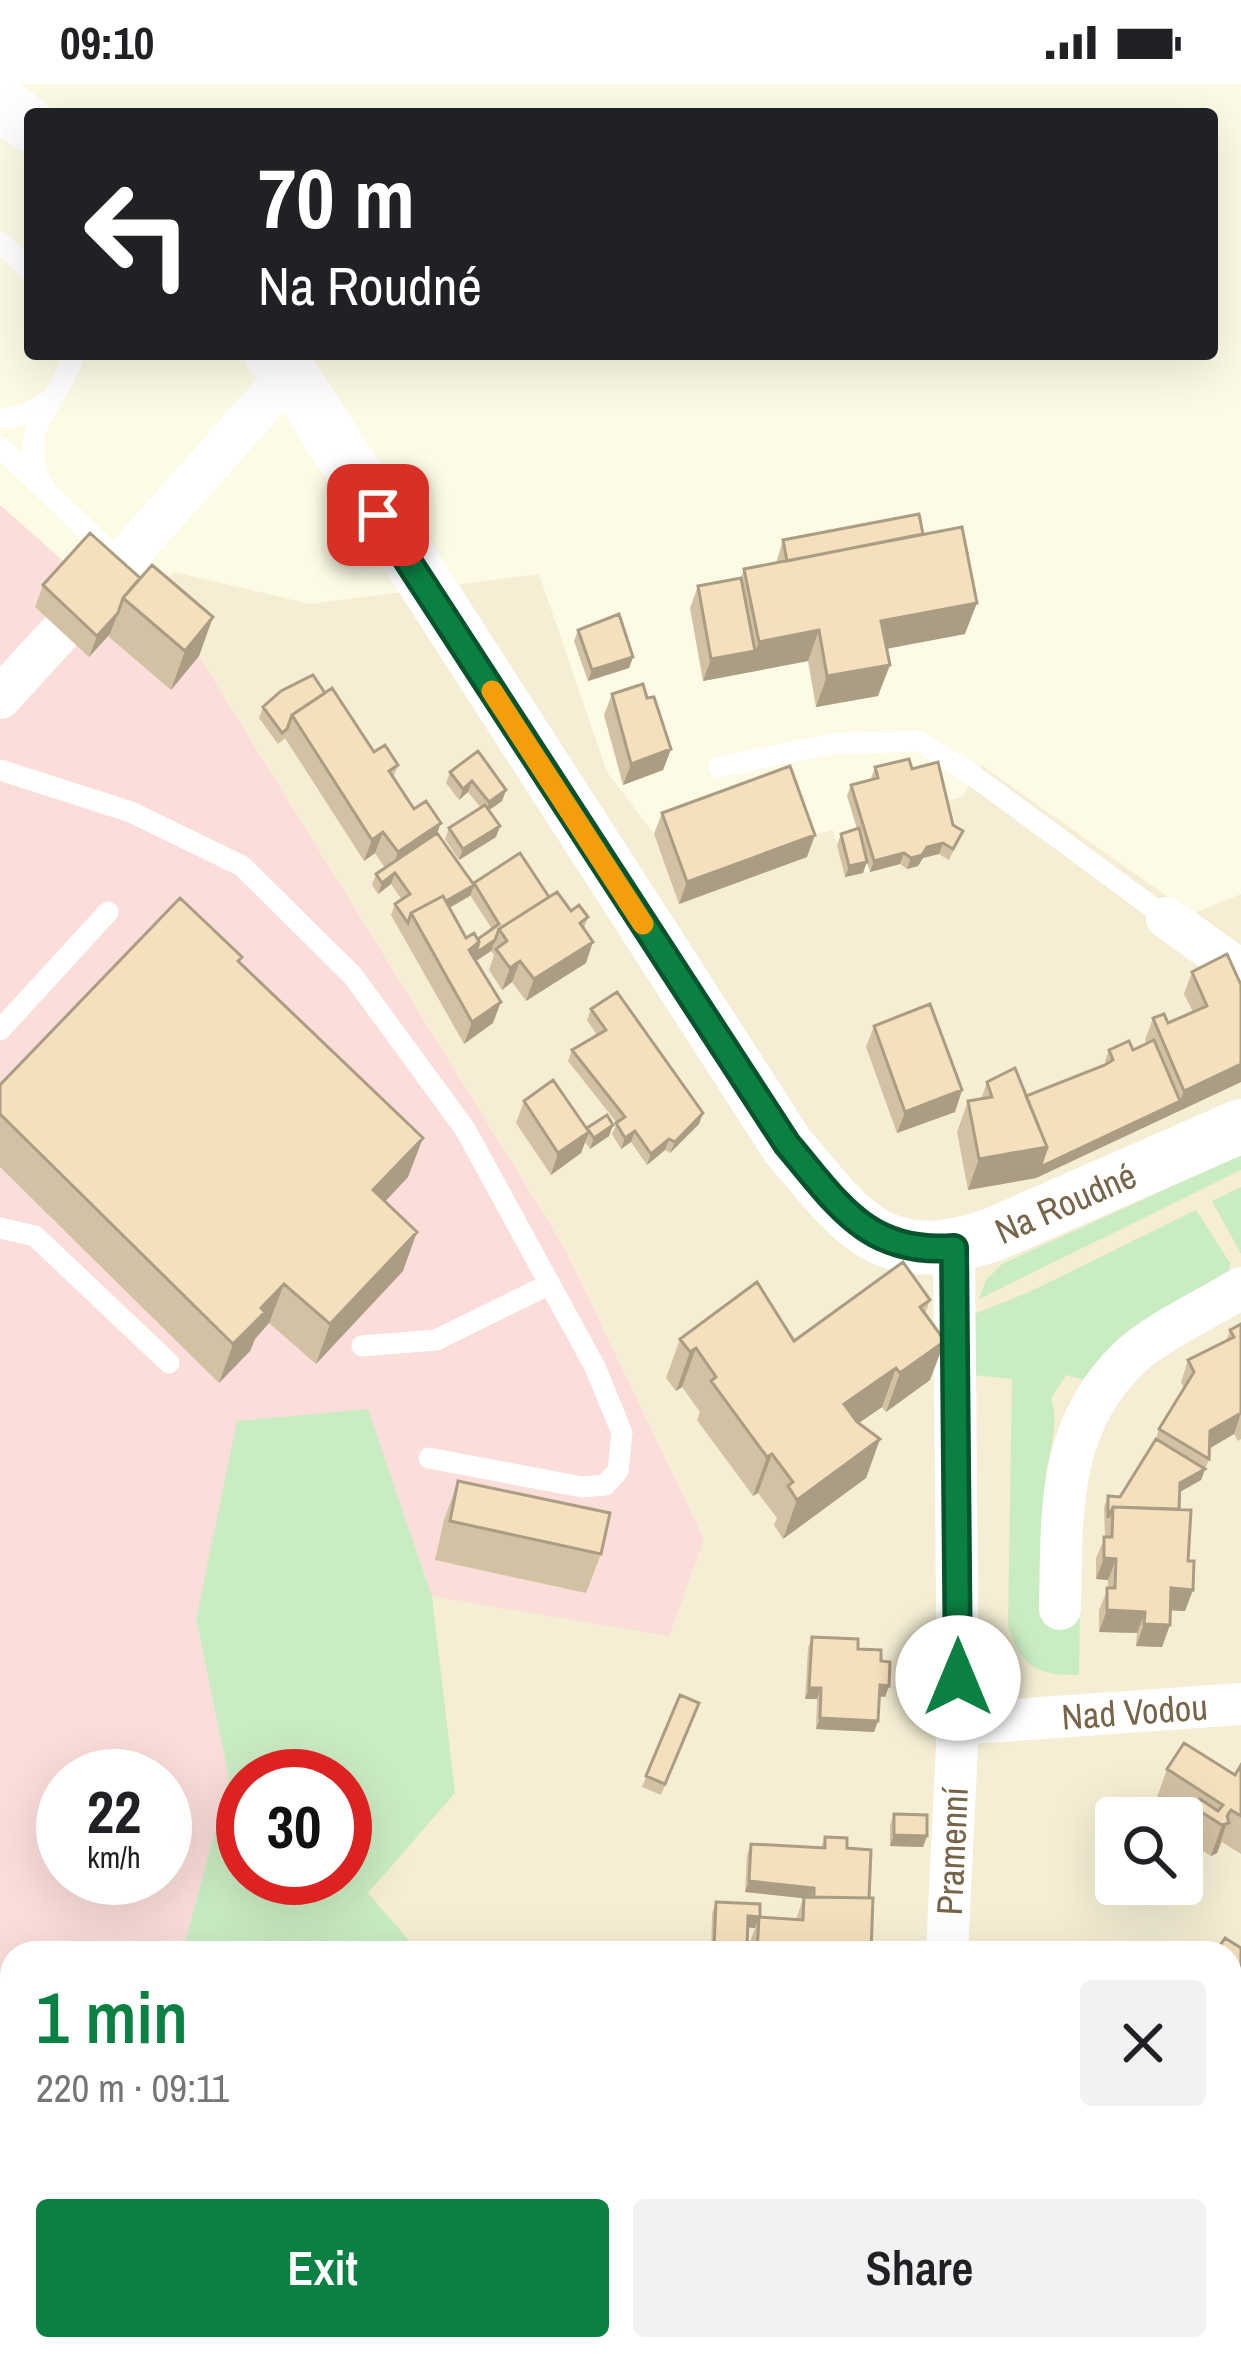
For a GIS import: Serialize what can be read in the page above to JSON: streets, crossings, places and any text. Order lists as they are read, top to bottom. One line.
{"streets":{"street":["Na Roudné","Nad Vodou","Pramenní"]},"crossings":[["Na Roudné","Pramenní"],["Nad Vodou","Pramenní"]],"page":{"status":"09:10","turn":["70 m","Na Roudné"],"speed":"22 km/h","limit":"30","heading":["1 min","220 m · 09:11"],"buttons":["Exit","Share"]}}
